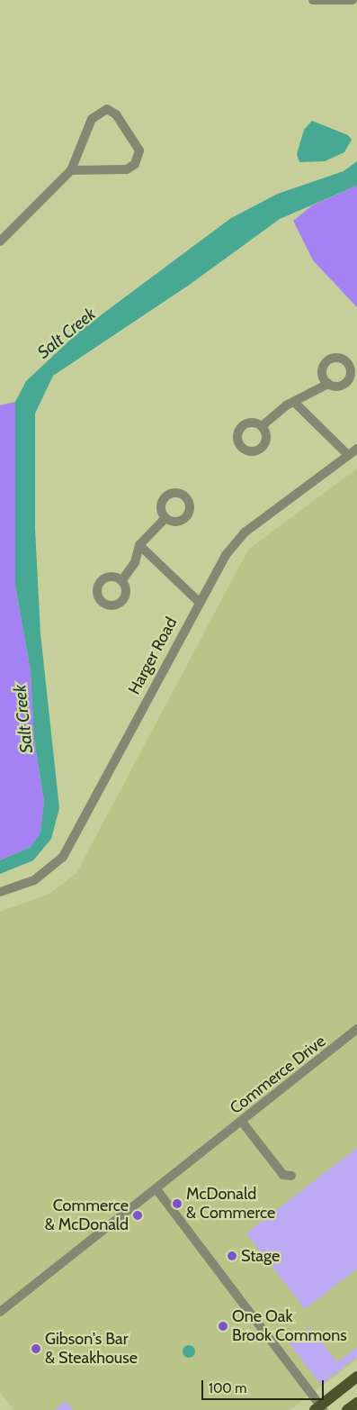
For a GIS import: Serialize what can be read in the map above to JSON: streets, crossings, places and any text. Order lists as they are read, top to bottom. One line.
{"streets":{"street":["Harger Road","Commerce Drive"]},"water":["Salt Creek"],"places":["McDonald & Commerce","Commerce & McDonald","Stage","One Oak Brook Commons","Gibson's Bar & Steakhouse"],"scale_bar":"100 m"}
